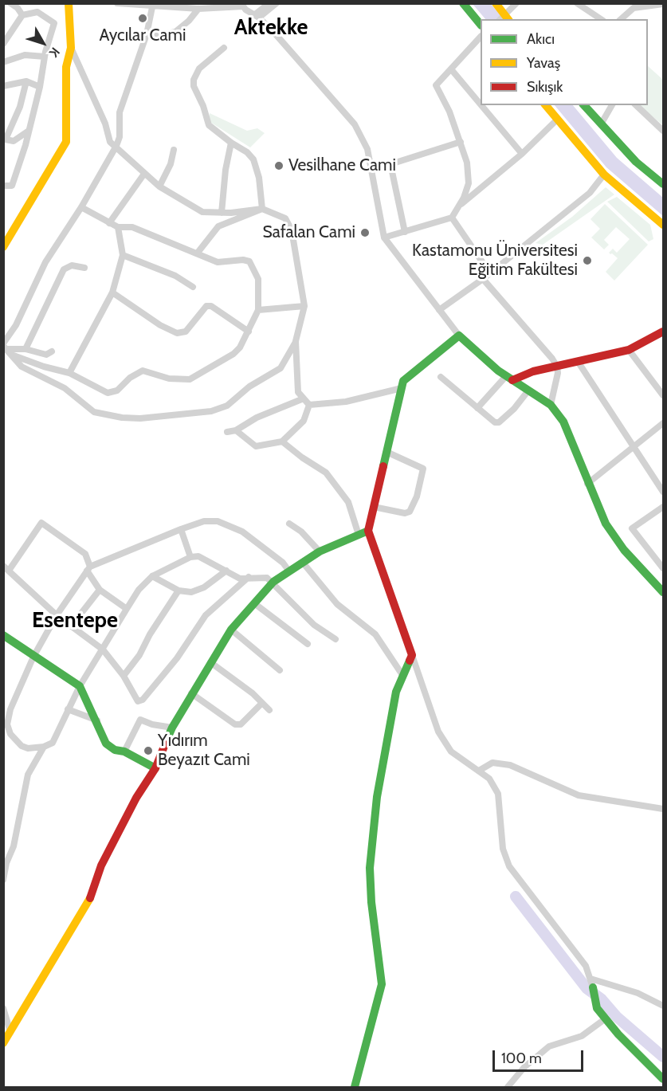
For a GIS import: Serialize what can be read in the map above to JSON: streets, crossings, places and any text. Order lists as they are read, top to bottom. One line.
{"districts":["Aktekke","Esentepe"],"places":["Aycılar Cami","Vesilhane Cami","Safalan Cami","Kastamonu Üniversitesi Eğitim Fakültesi","Yıdırım Beyazıt Cami"],"legend":["Akıcı","Yavaş","Sıkışık"],"scale_bar":"100 m","north":"bottom right"}
